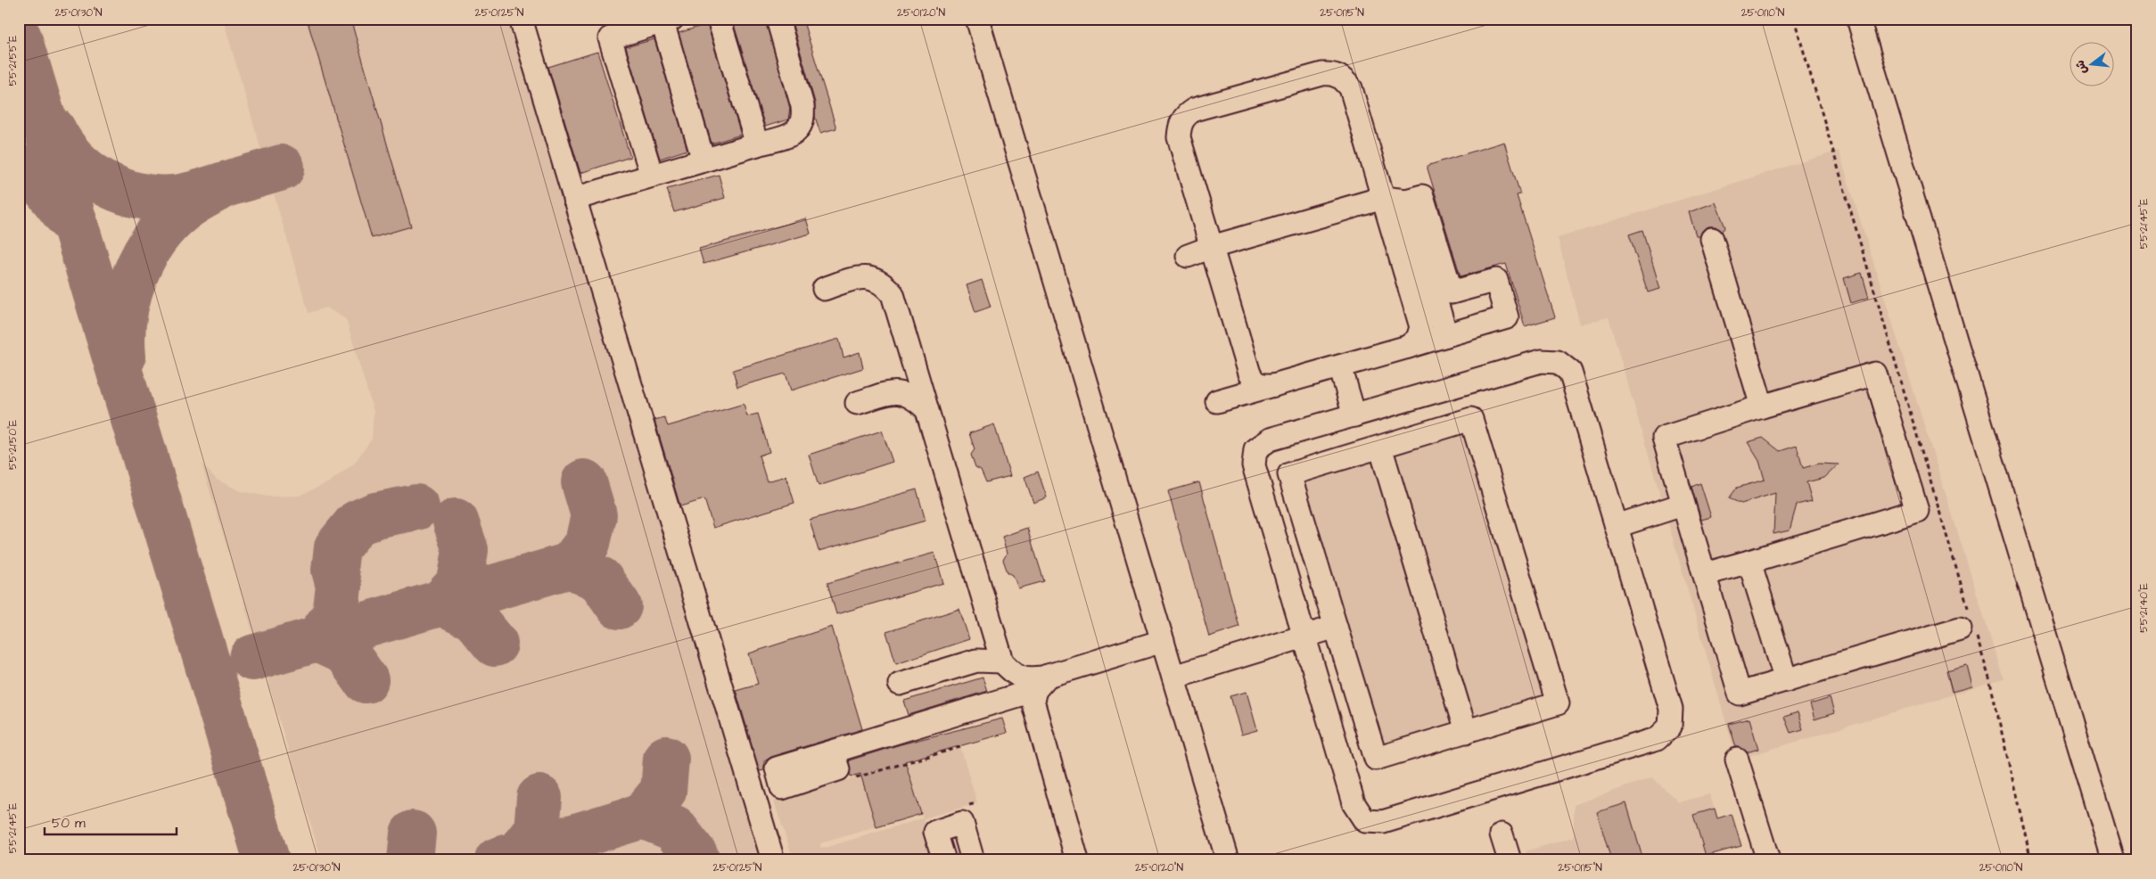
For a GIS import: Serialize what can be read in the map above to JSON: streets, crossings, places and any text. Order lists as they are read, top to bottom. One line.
{"scale_bar":"50 m","north":"left","coordinates":["25°01'30\"N","25°01'25\"N","25°01'20\"N","25°01'15\"N","25°01'10\"N","55°21'55\"E","55°21'45\"E","55°21'50\"E","55°21'40\"E"]}
